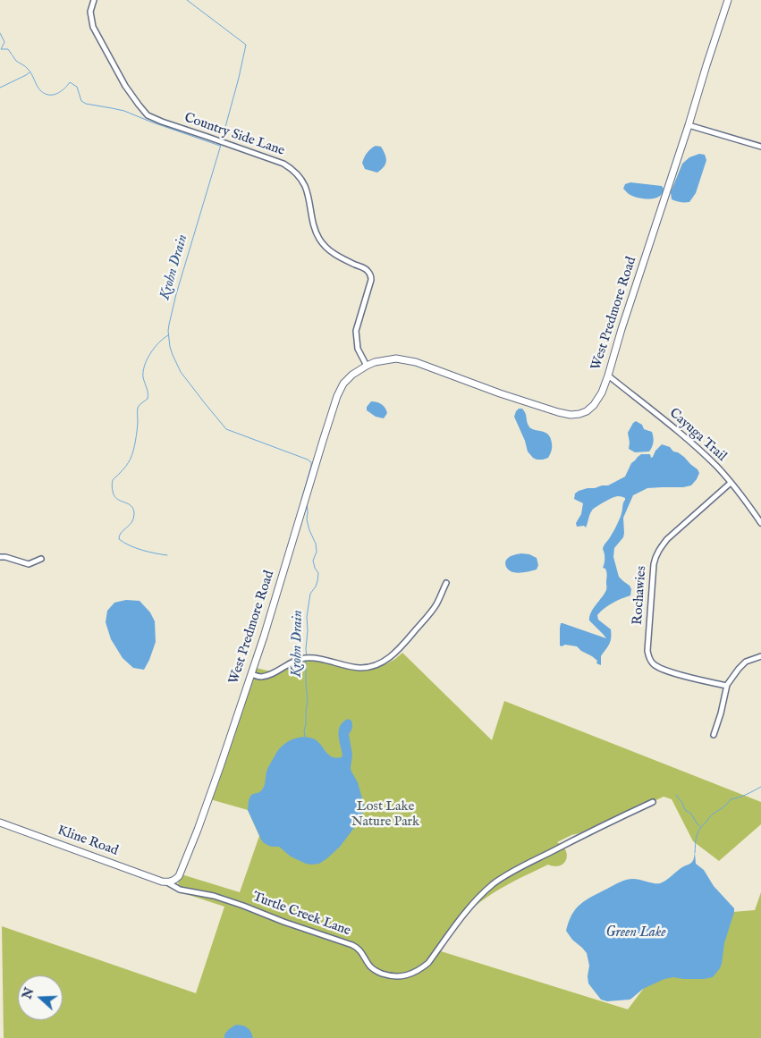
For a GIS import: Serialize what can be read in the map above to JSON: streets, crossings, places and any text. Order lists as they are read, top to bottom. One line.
{"streets":{"street":["Country Side Lane","West Predmore Road","Cayuga Trail","Rochawies","Kline Road","Turtle Creek Lane"]},"crossings":[["Country Side Lane","West Predmore Road"],["West Predmore Road","Cayuga Trail"],["West Predmore Road","Kline Road"],["West Predmore Road","Turtle Creek Lane"],["Cayuga Trail","Rochawies"],["Kline Road","Turtle Creek Lane"]],"water":["Krohn Drain","Green Lake"],"parks":["Lost Lake Nature Park"],"north":"left"}
